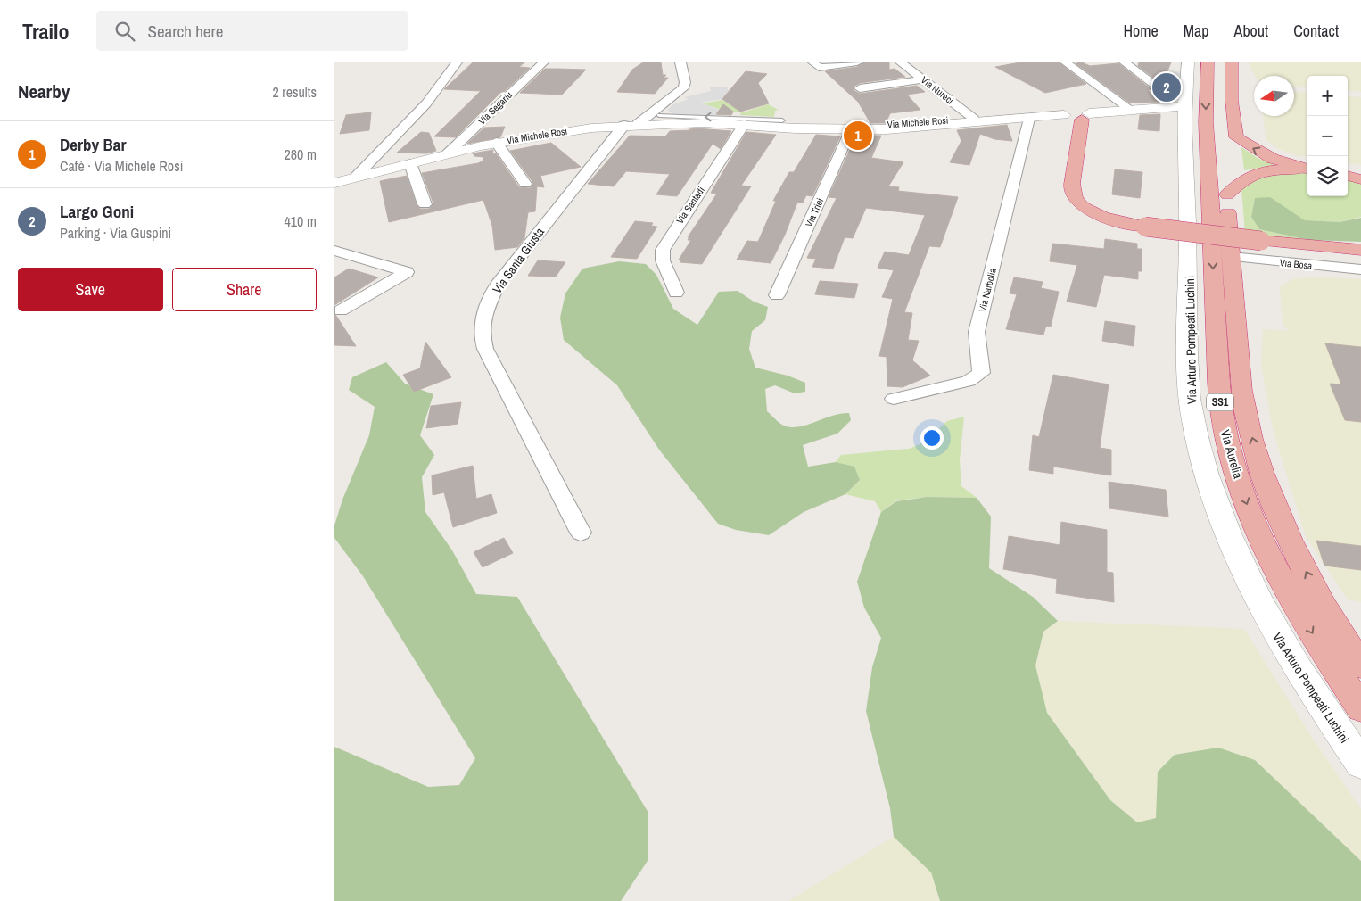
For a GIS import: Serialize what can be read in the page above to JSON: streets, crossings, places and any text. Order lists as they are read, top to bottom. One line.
{"streets":{"highway":["SS1","Via Aurelia"],"street":["Via Nureci","Via Segariu","Via Michele Rosi","Via Santadi","Via Triei","Via Santa Giusta","Via Bosa","Via Narbolia","Via Arturo Pompeati Luchini"]},"crossings":[["Via Nureci","Via Michele Rosi"],["Via Segariu","Via Michele Rosi"],["Via Michele Rosi","Via Santadi"],["Via Michele Rosi","Via Triei"],["Via Michele Rosi","Via Santa Giusta"],["Via Michele Rosi","Via Narbolia"],["Via Bosa","Via Aurelia"]],"north":"left","page":{"header":"Trailo","search":"Search here","nav":["Home","Map","About","Contact"],"heading":["Nearby","2 results"],"pins":["2","1"],"map_buttons":["+","−"],"list":[{"mark":"1","name":"Derby Bar","note":"Café · Via Michele Rosi","value":"280 m"},{"mark":"2","name":"Largo Goni","note":"Parking · Via Guspini","value":"410 m"}],"buttons":["Save","Share"]}}
